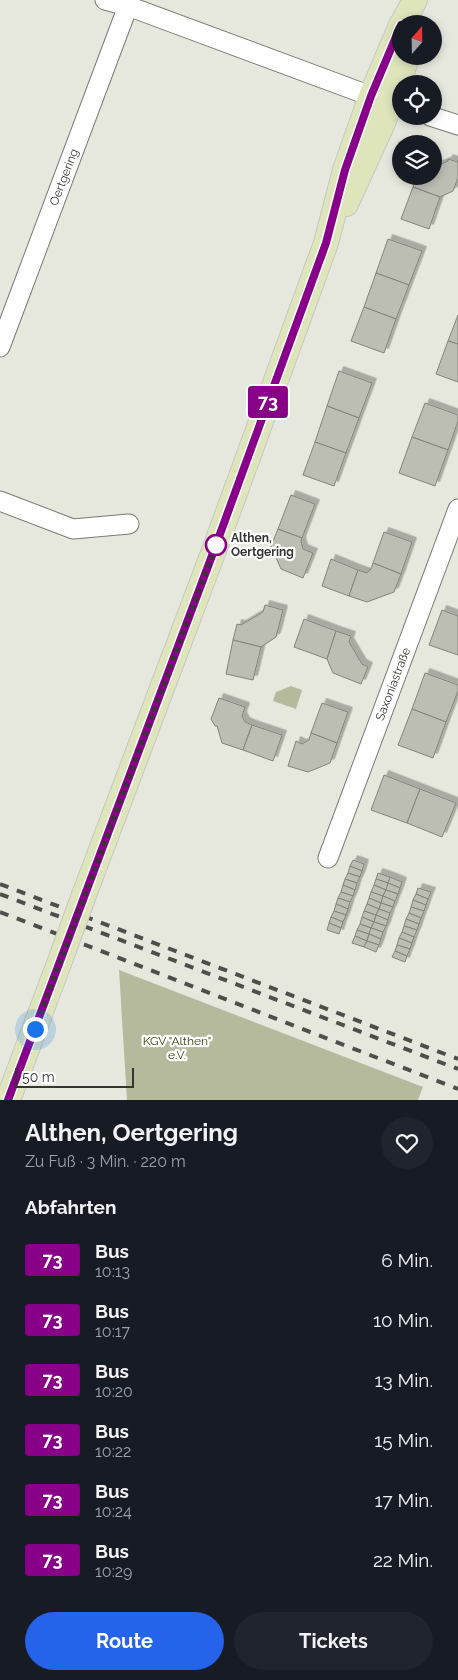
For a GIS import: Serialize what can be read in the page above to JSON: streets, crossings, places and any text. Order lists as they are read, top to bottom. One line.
{"streets":{"street":["Oertgering","Saxoniastraße"]},"parks":["KGV \"Althen\" e.V."],"places":["Althen, Oertgering"],"lines":["bus line 73"],"scale_bar":"50 m","north":"top","page":{"on_map":"73","scale":"50 m","heading":[["Althen, Oertgering","Zu Fuß · 3 Min. · 220 m"],"Abfahrten"],"list":[{"mark":"73","name":"Bus","note":"10:13","value":"6 Min."},{"mark":"73","name":"Bus","note":"10:17","value":"10 Min."},{"mark":"73","name":"Bus","note":"10:20","value":"13 Min."},{"mark":"73","name":"Bus","note":"10:22","value":"15 Min."},{"mark":"73","name":"Bus","note":"10:24","value":"17 Min."},{"mark":"73","name":"Bus","note":"10:29","value":"22 Min."}],"buttons":["Route","Tickets"]}}
